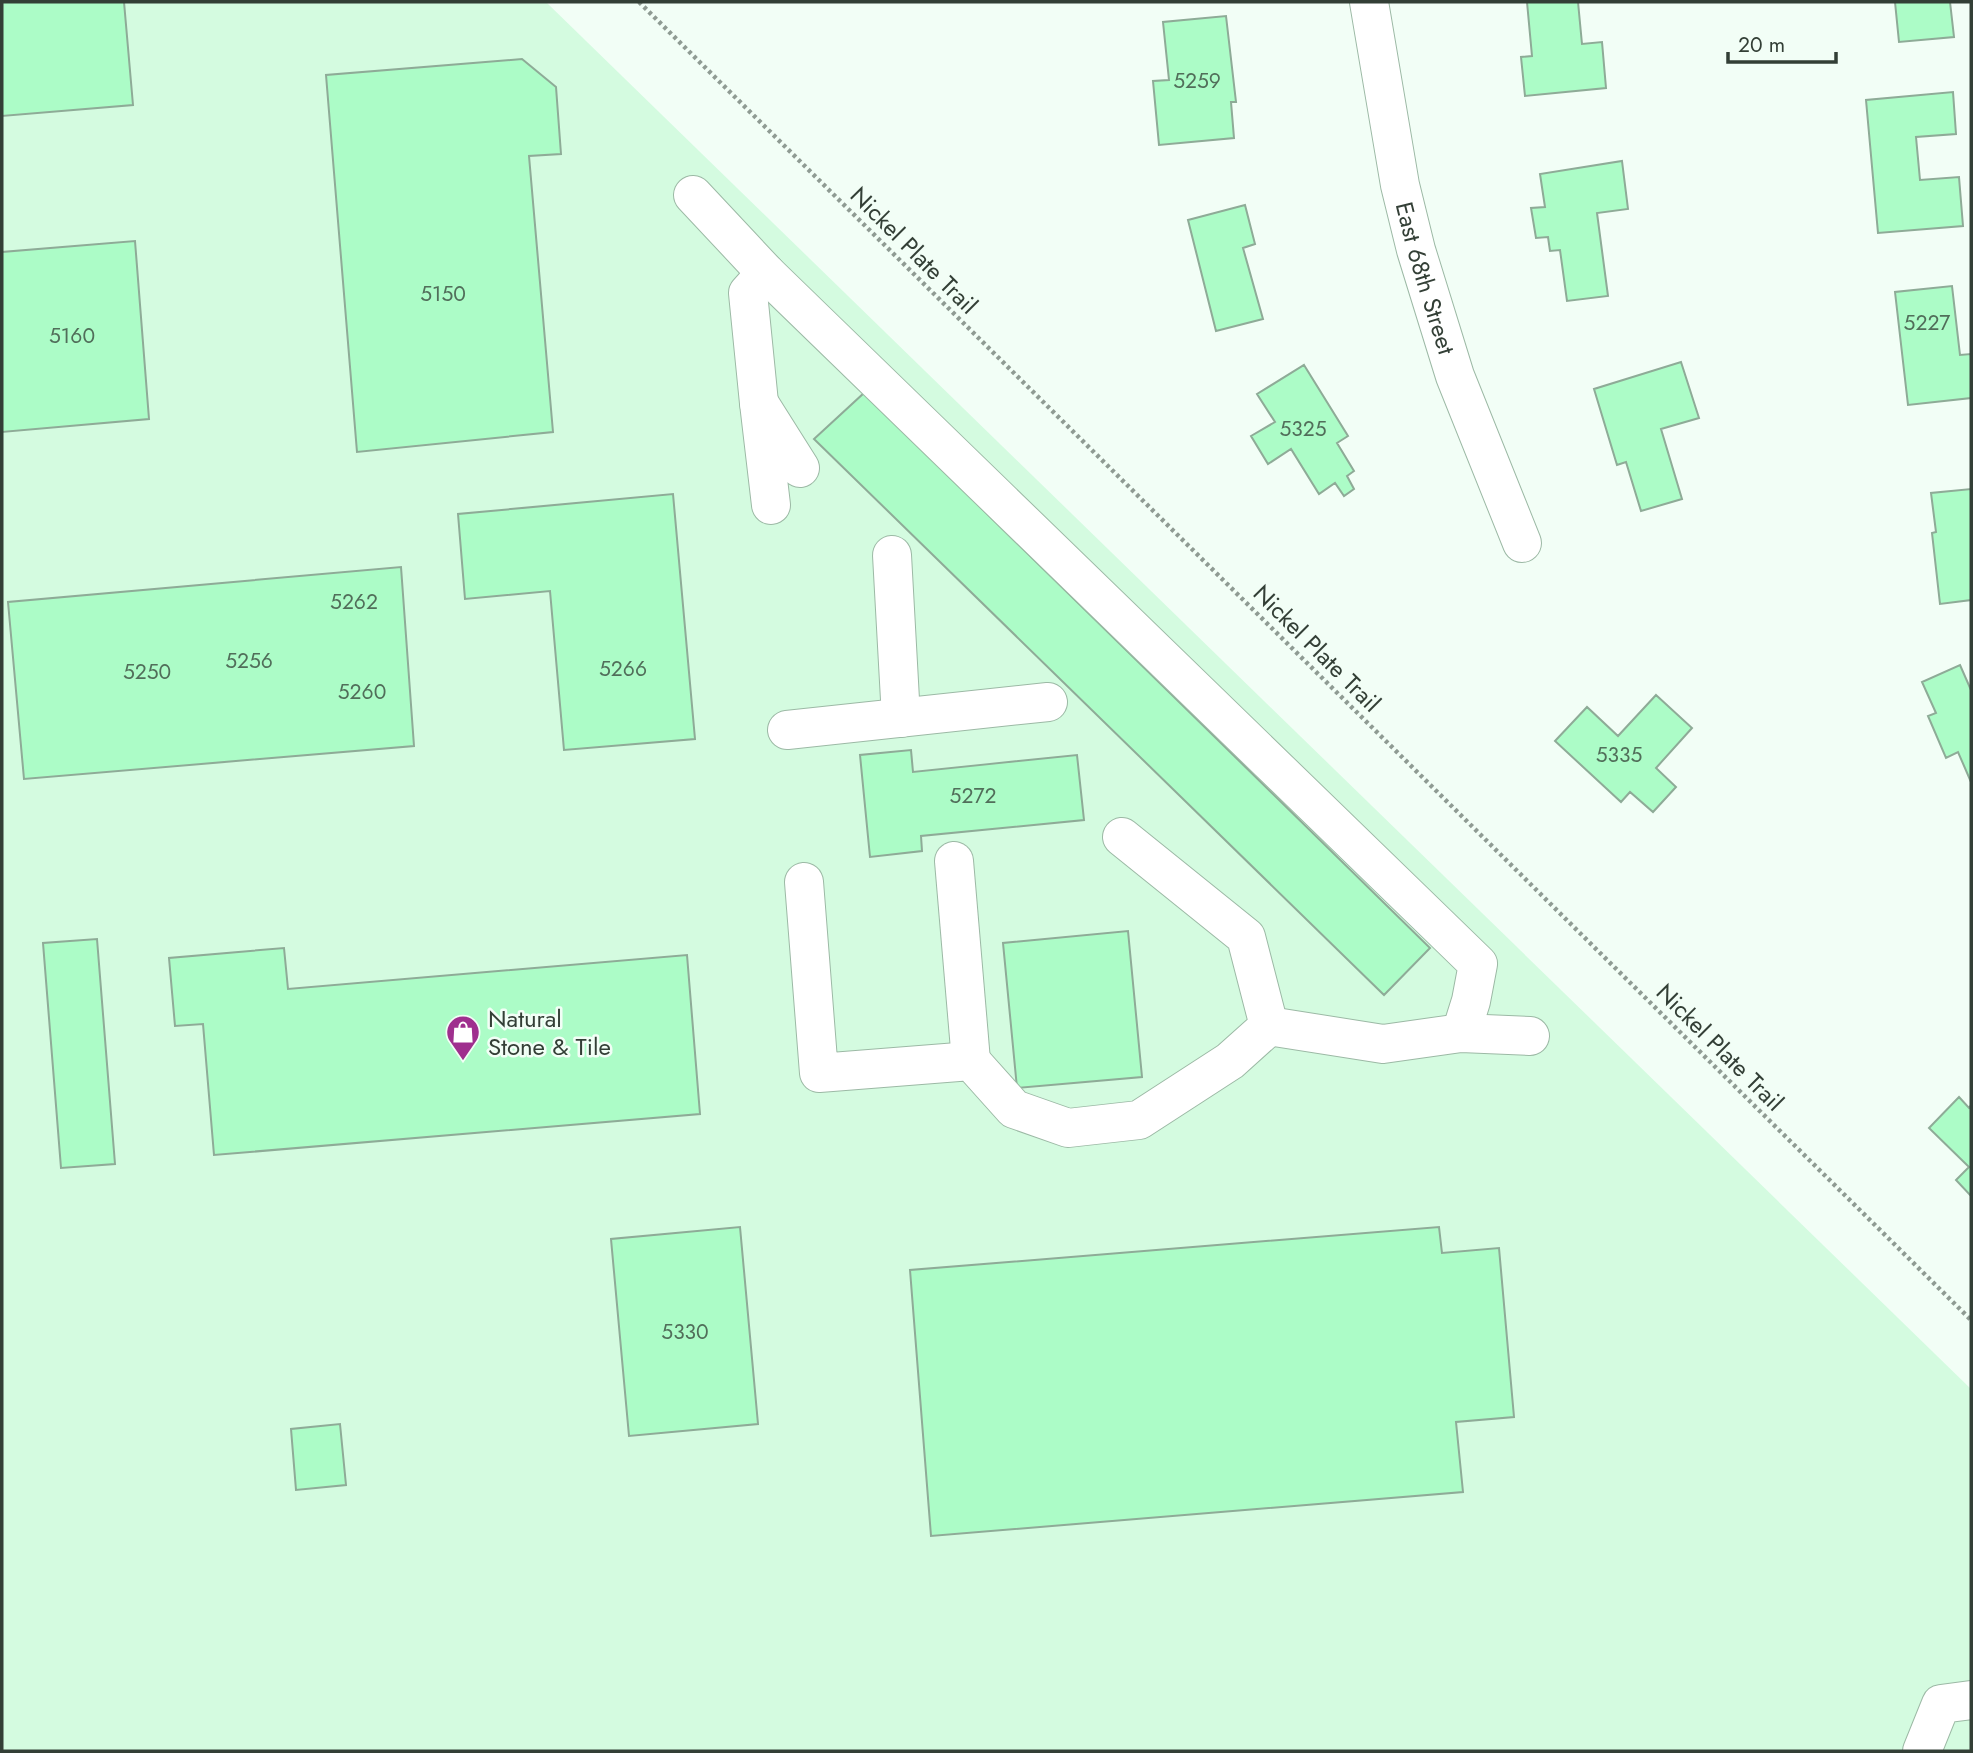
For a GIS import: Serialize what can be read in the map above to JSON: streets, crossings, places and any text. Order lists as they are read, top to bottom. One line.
{"streets":{"street":["East 68th Street"],"path":["Nickel Plate Trail"]},"places":{"shop":["Natural Stone & Tile"]},"house_numbers":["5259","5150","5227","5160","5325","5262","5256","5266","5250","5260","5335","5272","5330"],"scale_bar":"20 m"}
